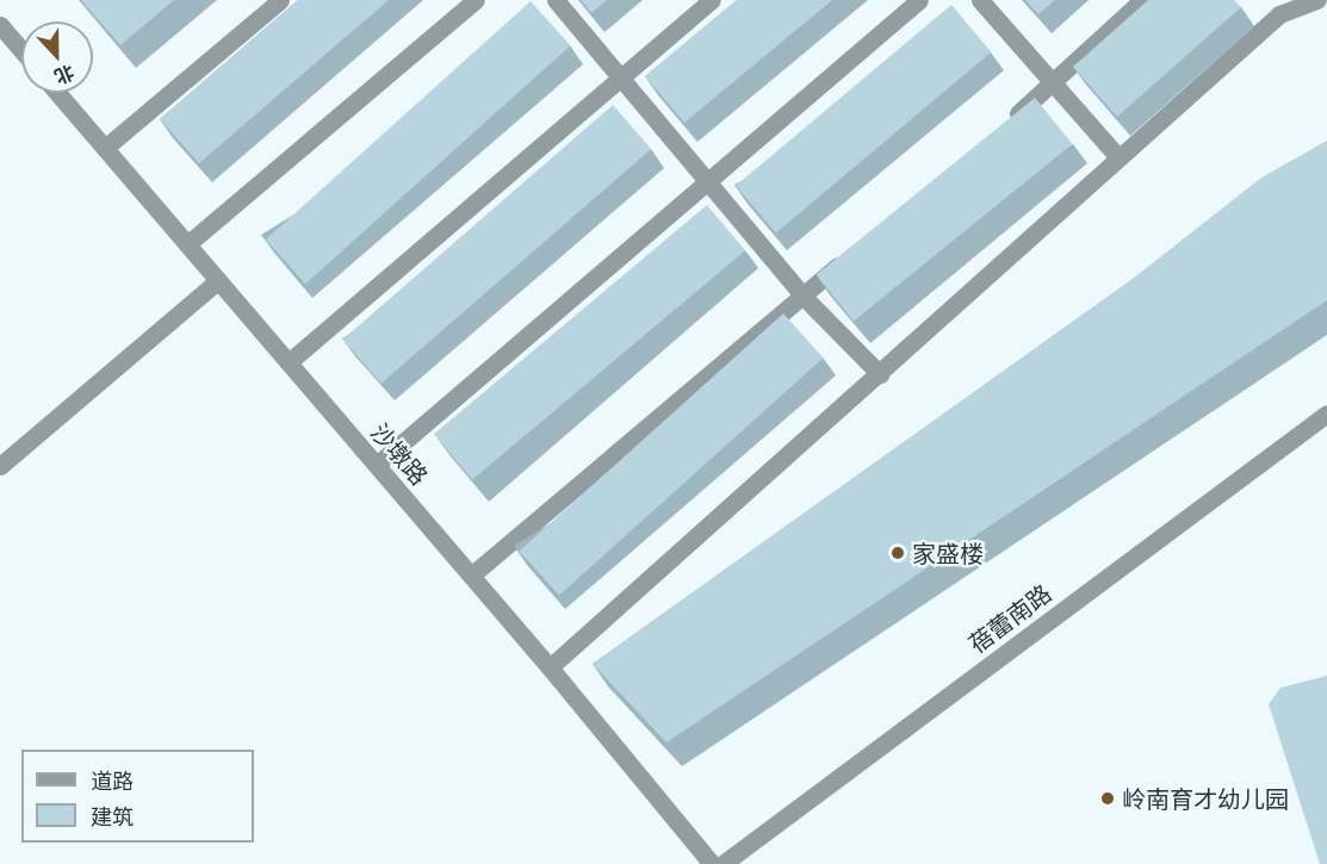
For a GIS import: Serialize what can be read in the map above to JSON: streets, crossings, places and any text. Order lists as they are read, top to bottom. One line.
{"streets":{"street":["沙墩路","蓓蕾南路"]},"places":["家盛楼","岭南育才幼儿园"],"legend":["道路","建筑"],"north":"bottom"}
